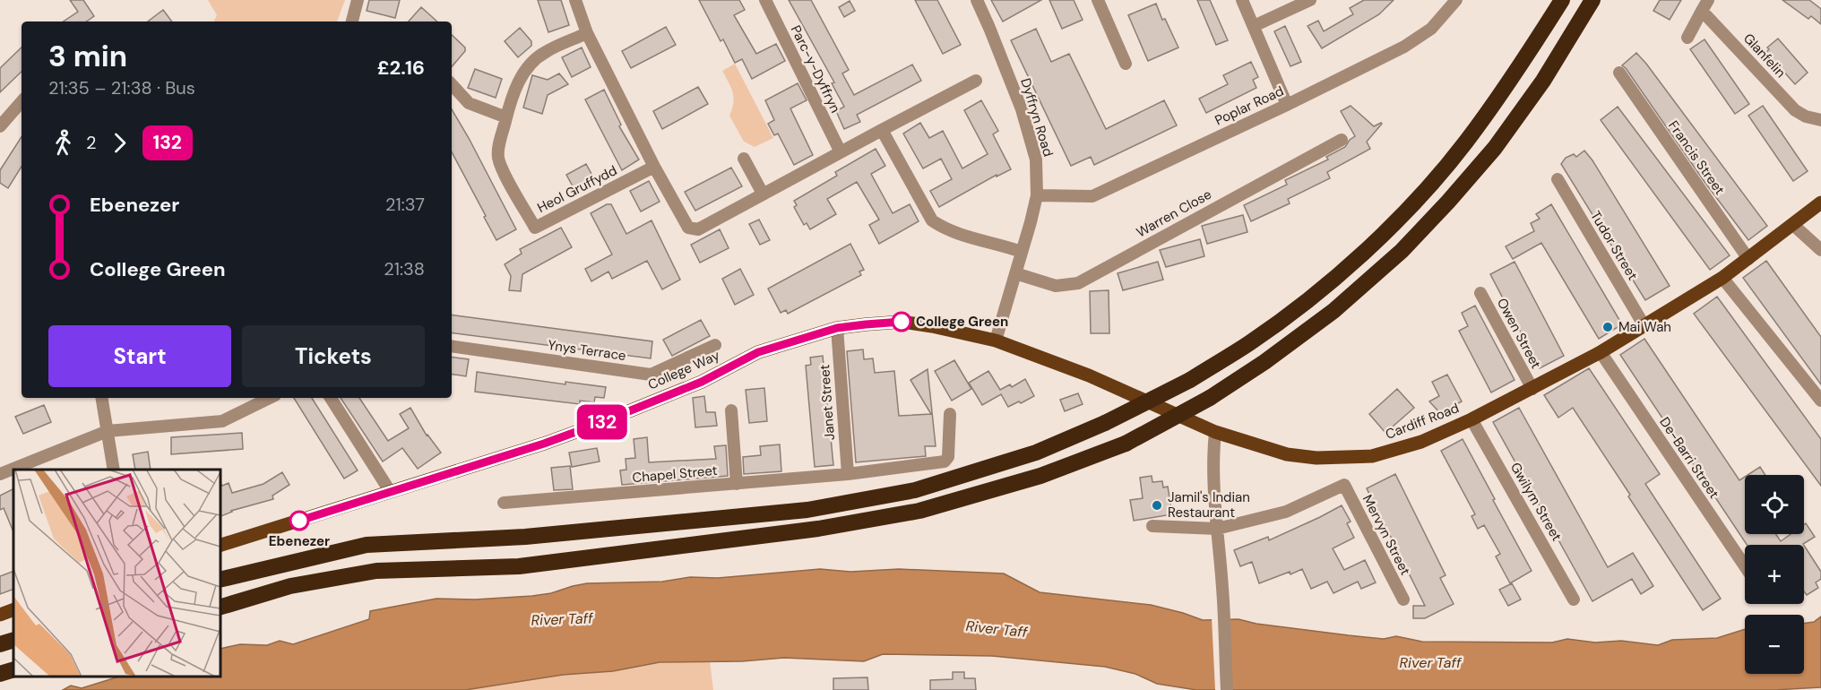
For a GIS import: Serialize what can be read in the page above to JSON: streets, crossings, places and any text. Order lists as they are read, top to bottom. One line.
{"streets":{"main road":["College Way","Cardiff Road"],"street":["Glanfelin","Parc-y-Dyffryn","Poplar Road","Dyffryn Road","Francis Street","Heol Gruffydd","Warren Close","Tudor Street","Owen Street","Ynys Terrace","Janet Street","De-Barri Street","Chapel Street","Gwilym Street","Mervyn Street"]},"crossings":[["Poplar Road","Dyffryn Road"],["Dyffryn Road","Warren Close"],["Dyffryn Road","College Way"],["Dyffryn Road","Cardiff Road"],["Francis Street","Cardiff Road"],["Tudor Street","Cardiff Road"],["Owen Street","Cardiff Road"],["College Way","Janet Street"],["College Way","Cardiff Road"],["Janet Street","Chapel Street"],["Cardiff Road","De-Barri Street"],["Cardiff Road","Gwilym Street"]],"water":["River Taff"],"places":["College Green","Mai Wah","Jamil's Indian Restaurant","Ebenezer"],"lines":["bus line 132"],"page":{"on_map":"132","heading":["3 min","21:35 – 21:38 · Bus","£2.16"],"legs":["2","132"],"list":[{"name":"Ebenezer","value":"21:37"},{"name":"College Green","value":"21:38"}],"buttons":["Start","Tickets"],"map_buttons":["+","−"]}}
